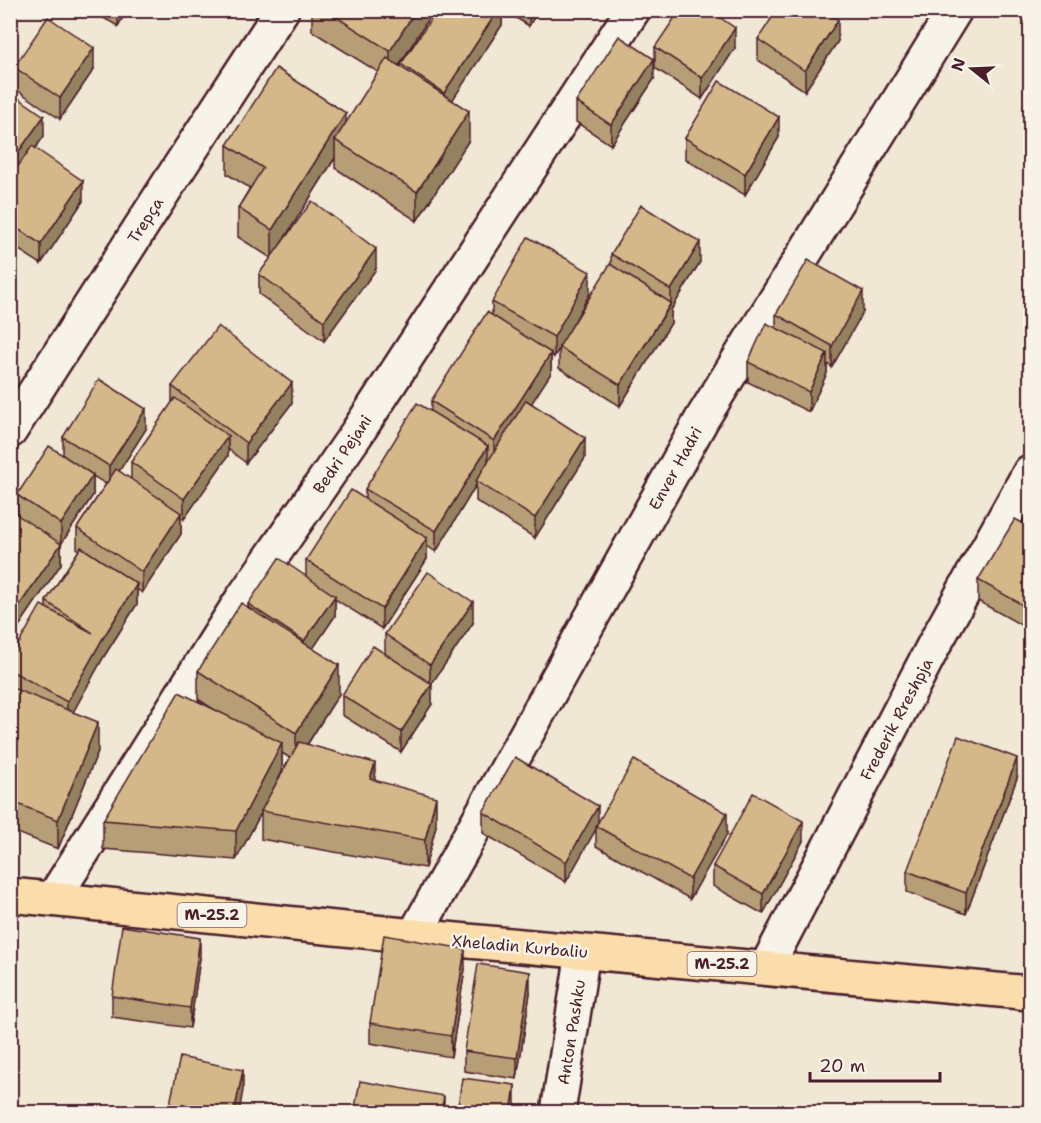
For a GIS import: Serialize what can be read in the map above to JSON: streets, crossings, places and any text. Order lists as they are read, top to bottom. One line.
{"streets":{"main road":["M-25.2","Xheladin Kurbaliu"],"street":["Trepça","Bedri Pejani","Enver Hadri","Frederik Rreshpja","Anton Pashku"]},"crossings":[["Bedri Pejani","Xheladin Kurbaliu"],["Enver Hadri","Xheladin Kurbaliu"],["Frederik Rreshpja","Xheladin Kurbaliu"],["Xheladin Kurbaliu","Anton Pashku"]],"scale_bar":"20 m","north":"left"}
